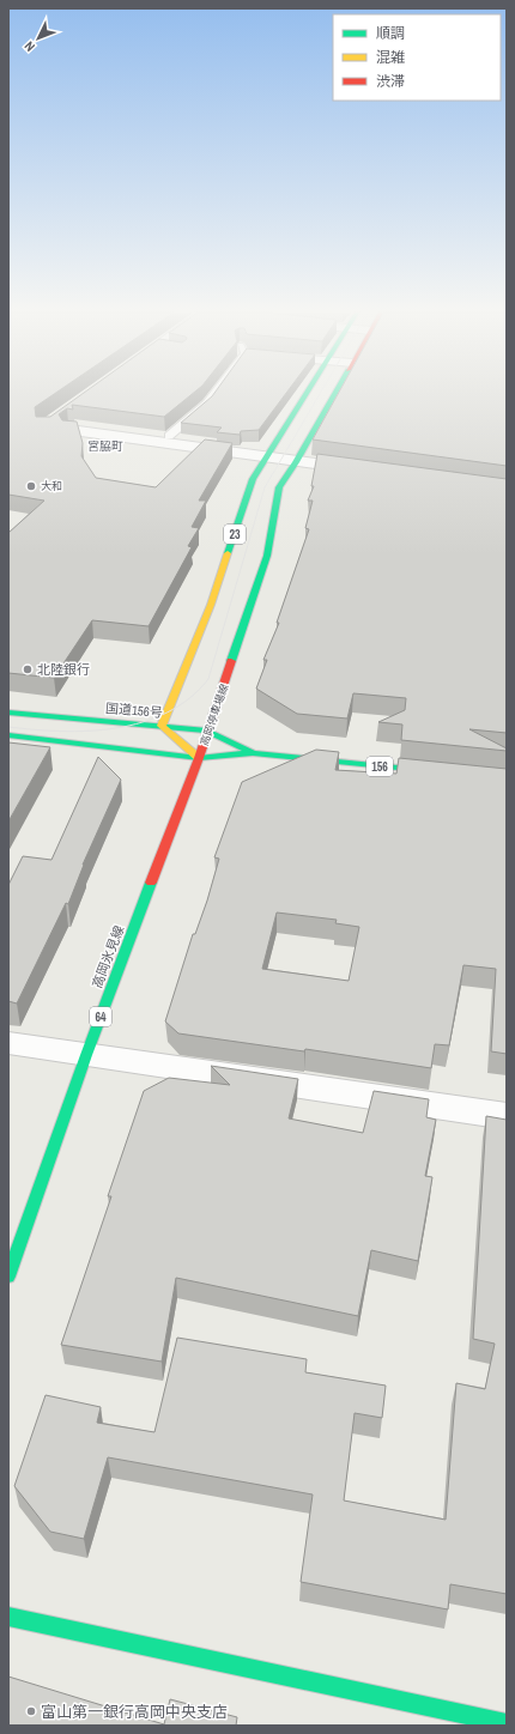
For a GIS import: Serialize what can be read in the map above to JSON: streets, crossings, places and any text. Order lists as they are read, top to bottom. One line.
{"streets":{"main road":["23","国道156号","高岡停車場線","156","高岡氷見線","64"]},"crossings":[["23","国道156号"],["23","高岡停車場線"],["国道156号","高岡停車場線"],["国道156号","高岡氷見線"],["高岡停車場線","高岡氷見線"]],"districts":["宮脇町"],"places":["大和","北陸銀行","富山第一銀行高岡中央支店"],"legend":["順調","混雑","渋滞"],"north":"bottom left"}
